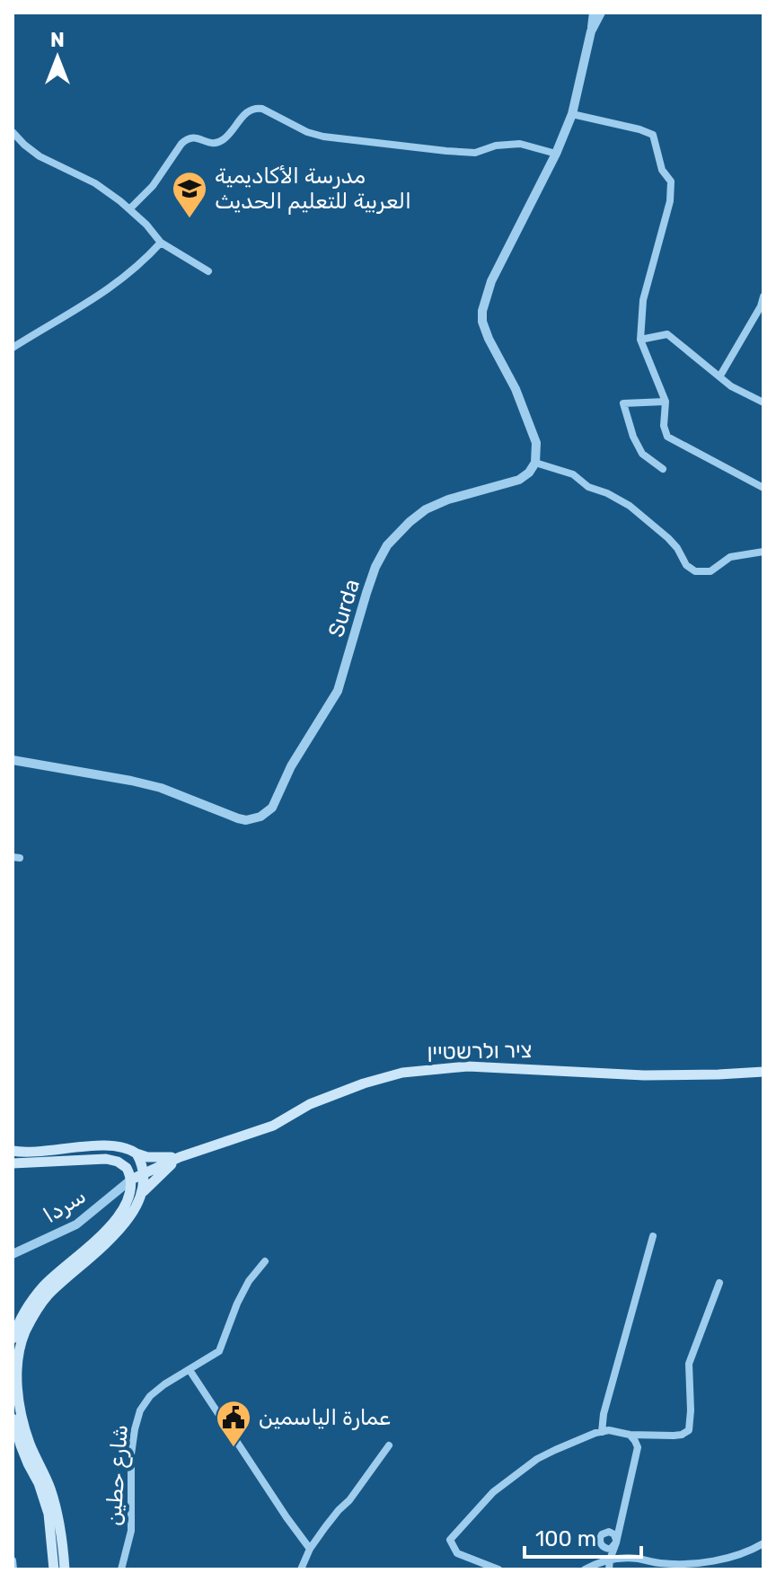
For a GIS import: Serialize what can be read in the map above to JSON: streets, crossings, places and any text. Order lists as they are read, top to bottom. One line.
{"streets":{"main road":["ציר ולרשטיין"],"street":["Surda","سردا","شارع حطين"]},"crossings":[["ציר ולרשטיין","سردا"]],"places":{"school or university":["مدرسة الأكاديمية العربية للتعليم الحديث"],"public building":["عمارة الياسمين"]},"scale_bar":"100 m","north":"top"}
